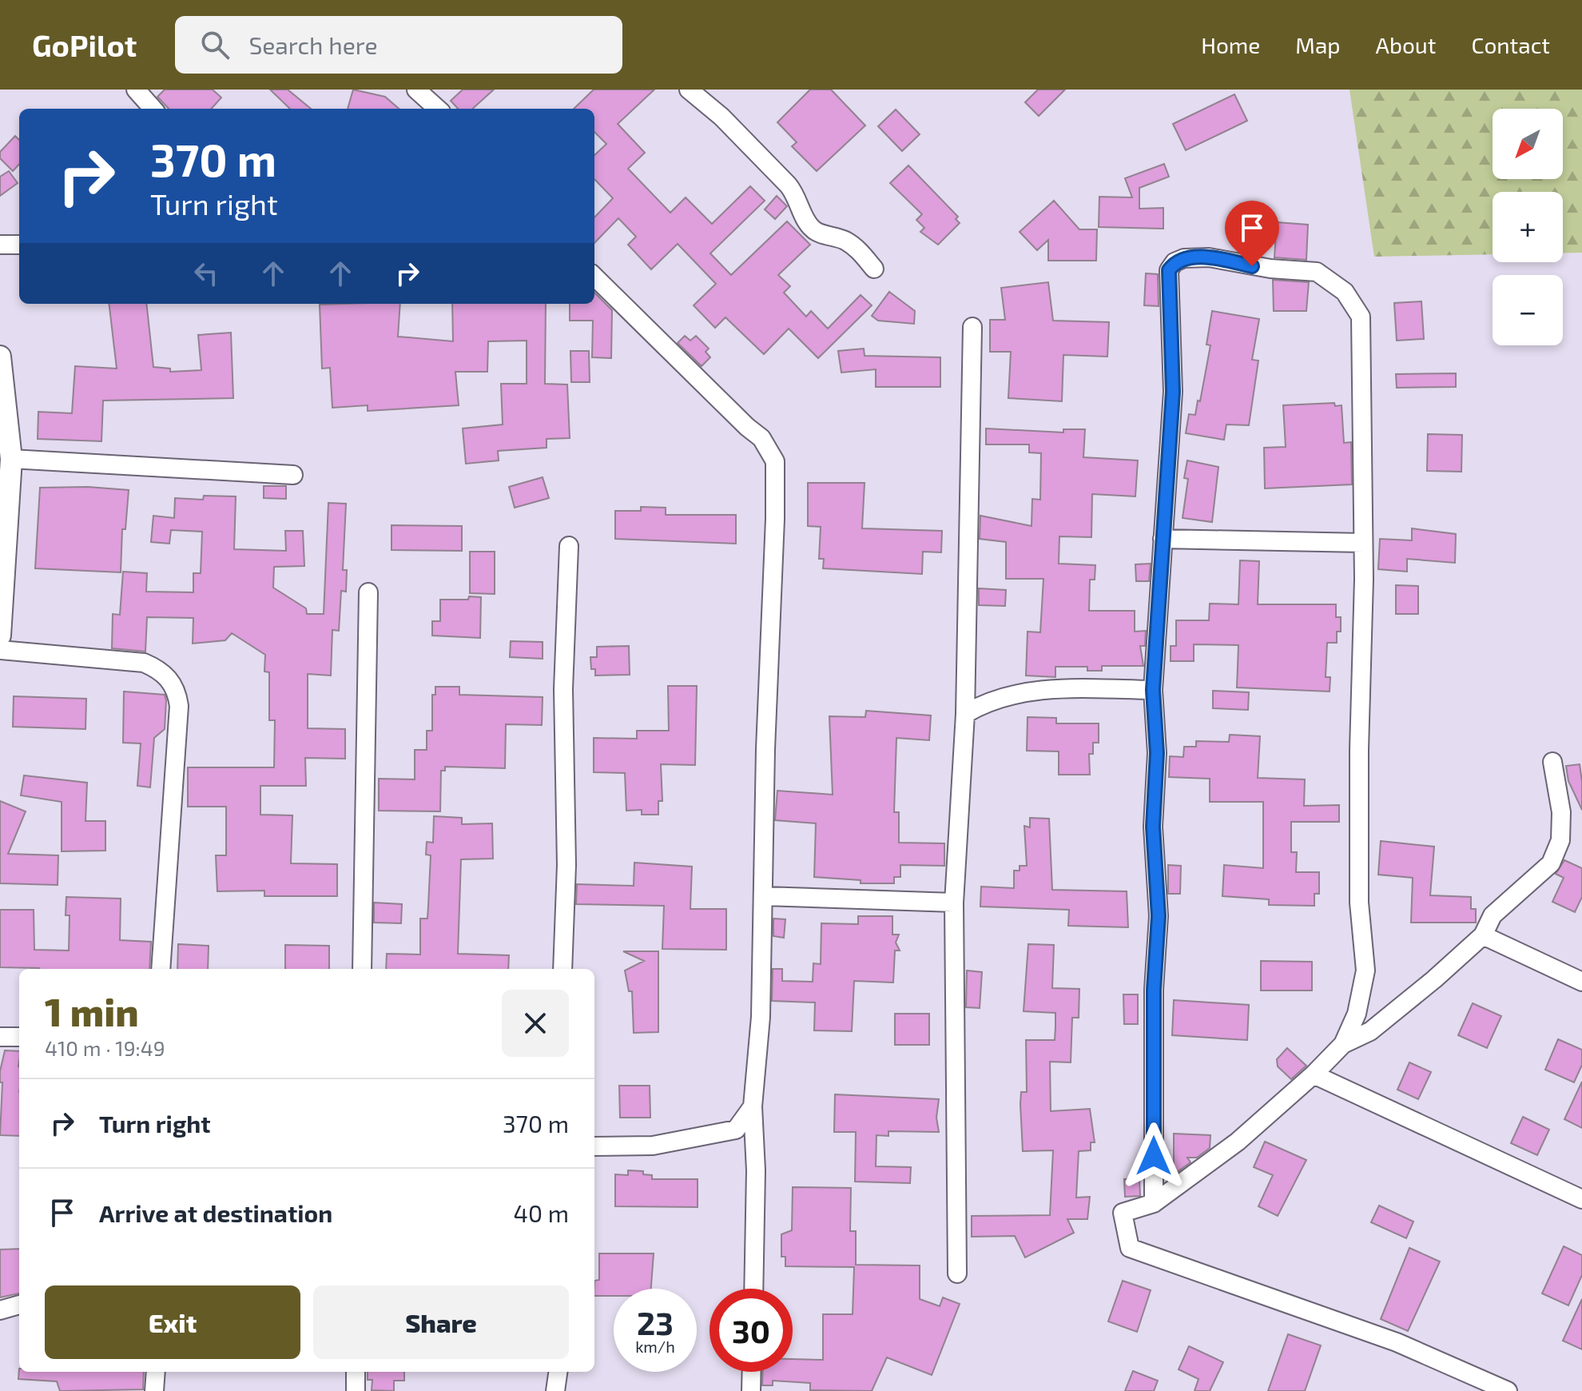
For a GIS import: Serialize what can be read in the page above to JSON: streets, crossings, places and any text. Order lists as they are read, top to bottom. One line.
{"north":"bottom left","page":{"header":"GoPilot","search":"Search here","nav":["Home","Map","About","Contact"],"map_buttons":["+","−"],"turn":["370 m","Turn right"],"heading":["1 min","410 m · 19:49"],"list":[{"name":"Turn right","value":"370 m"},{"name":"Arrive at destination","value":"40 m"}],"buttons":["Exit","Share"],"speed":"23 km/h","limit":"30"}}
